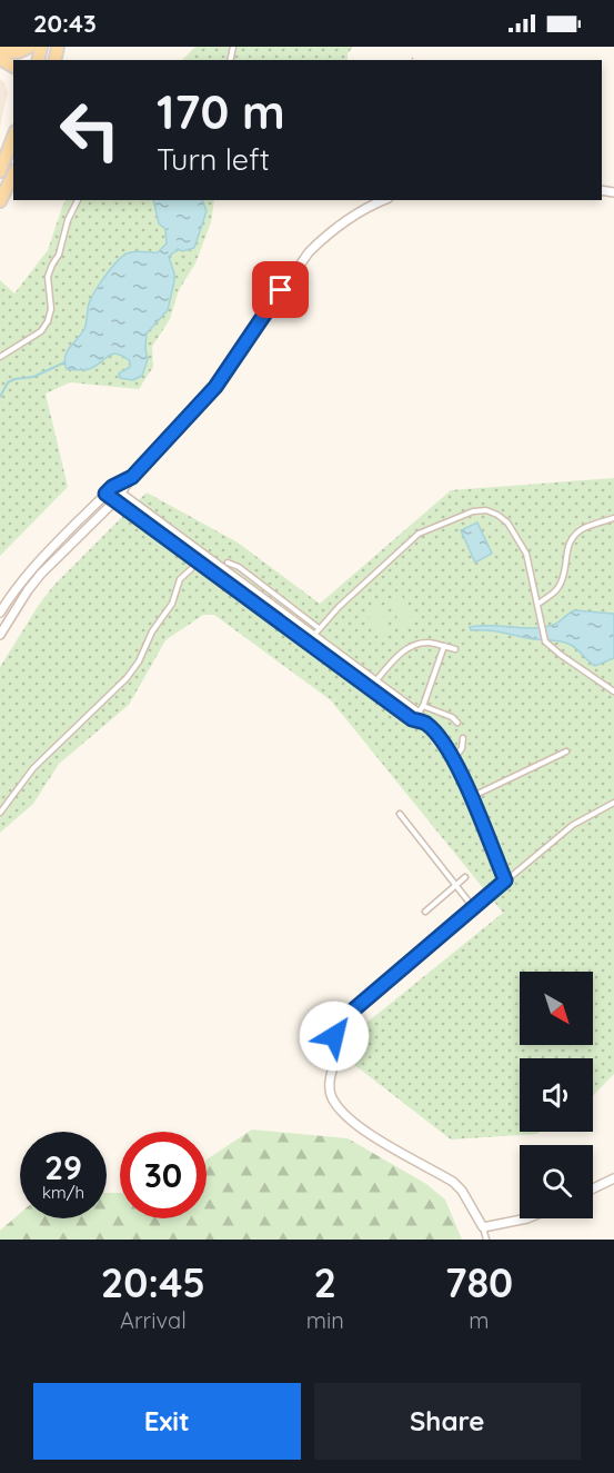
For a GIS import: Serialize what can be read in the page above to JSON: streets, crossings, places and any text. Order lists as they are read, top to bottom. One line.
{"north":"bottom right","page":{"status":"20:43","turn":["170 m","Turn left"],"speed":"29 km/h","limit":"30","eta":["20:45","Arrival","2","min","780","m"],"buttons":["Exit","Share"]}}
